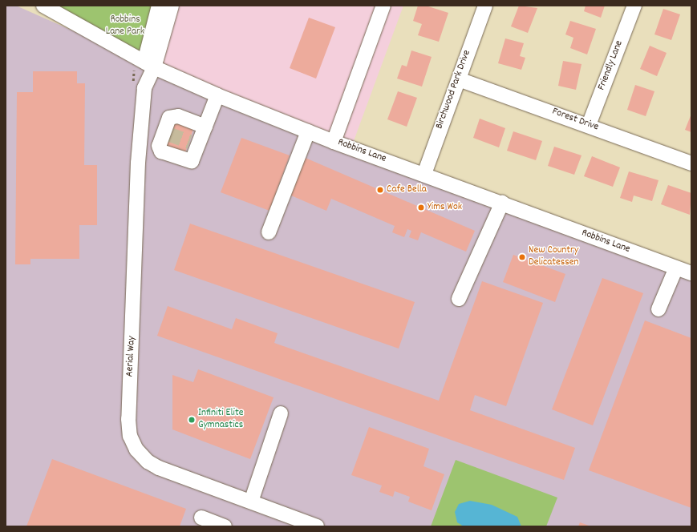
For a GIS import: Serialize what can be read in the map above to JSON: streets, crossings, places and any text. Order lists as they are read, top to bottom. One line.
{"streets":{"street":["Friendly Lane","Birchwood Park Drive","Forest Drive","Robbins Lane","Aerial Way"]},"crossings":[["Friendly Lane","Forest Drive"],["Birchwood Park Drive","Forest Drive"],["Birchwood Park Drive","Robbins Lane"],["Robbins Lane","Aerial Way"]],"parks":["Robbins Lane Park"],"places":["Cafe Bella","Yims Wok","New Country Delicatessen","Infiniti Elite Gymnastics"]}
